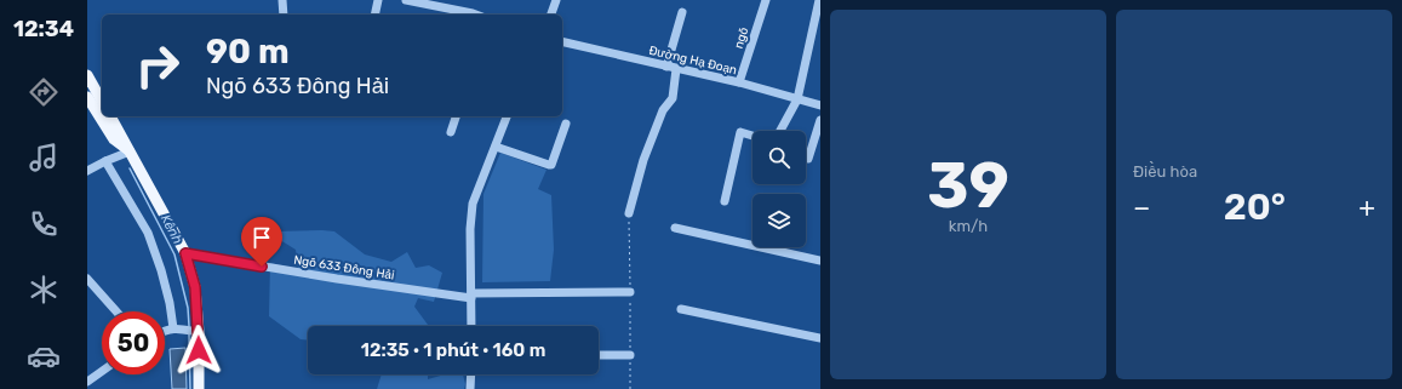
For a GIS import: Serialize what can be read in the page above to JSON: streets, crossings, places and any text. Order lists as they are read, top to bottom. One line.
{"streets":{"street":["ngõ","Đường Hạ Đoạn","Ngõ 633 Đông Hải"]},"crossings":[["ngõ","Đường Hạ Đoạn"]],"water":["Kênh"],"page":{"tabs":"12:34","tile":[["39","km/h"],"Điều hòa"],"turn":["90 m","Ngõ 633 Đông Hải"],"heat":["−","20°","+"],"limit":"50","trip":"12:35 · 1 phút · 160 m"}}
